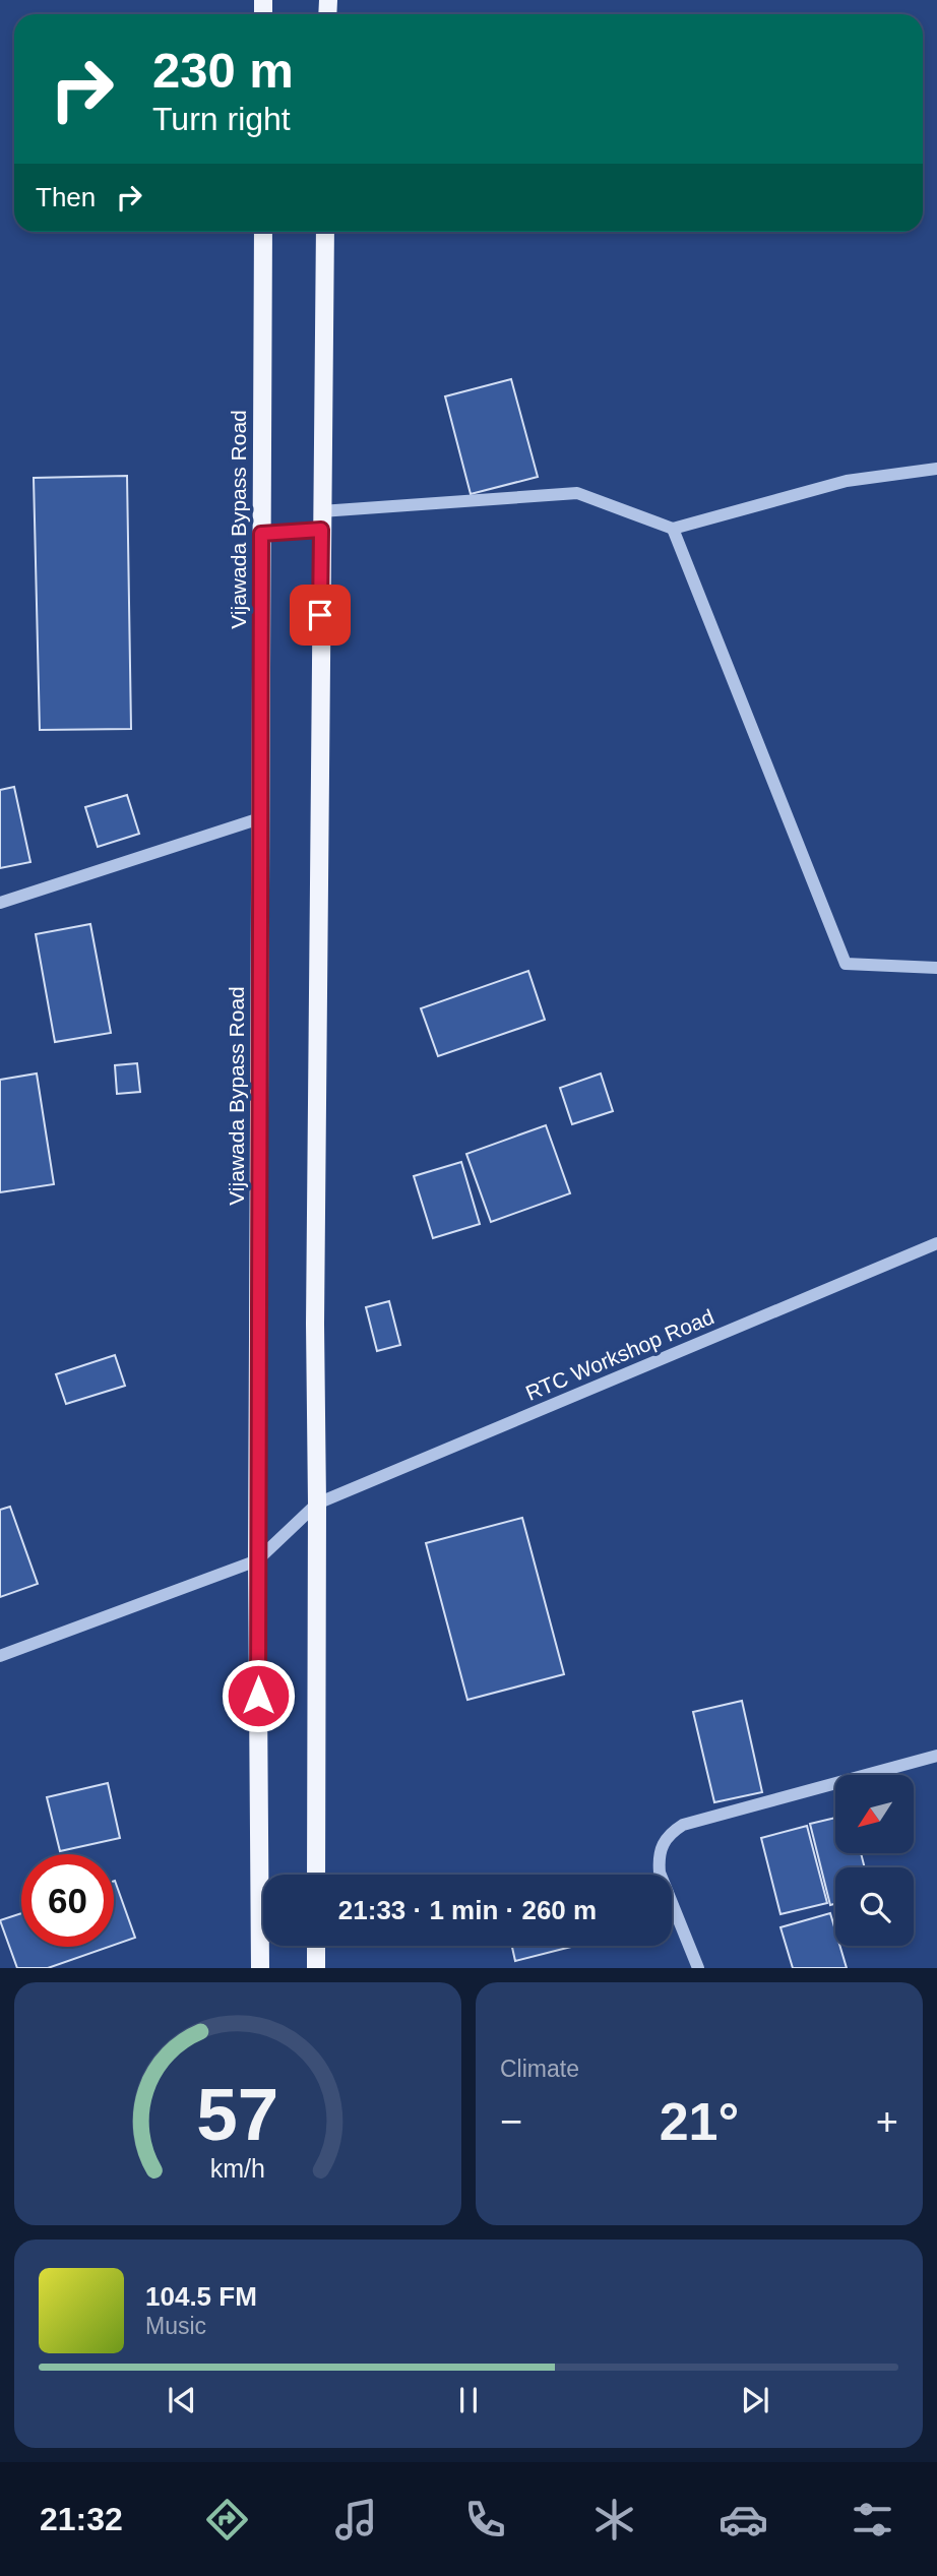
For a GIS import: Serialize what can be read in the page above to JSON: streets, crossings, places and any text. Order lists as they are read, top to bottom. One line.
{"streets":{"main road":["Vijawada Bypass Road"],"street":["RTC Workshop Road"]},"north":"bottom left","page":{"turn":["230 m","Turn right"],"then":"Then","limit":"60","trip":"21:33 · 1 min · 260 m","tile":"Climate","heat":["−","21°","+"],"song":["104.5 FM","Music"],"tabs":"21:32","gauge":["57","km/h"]}}
